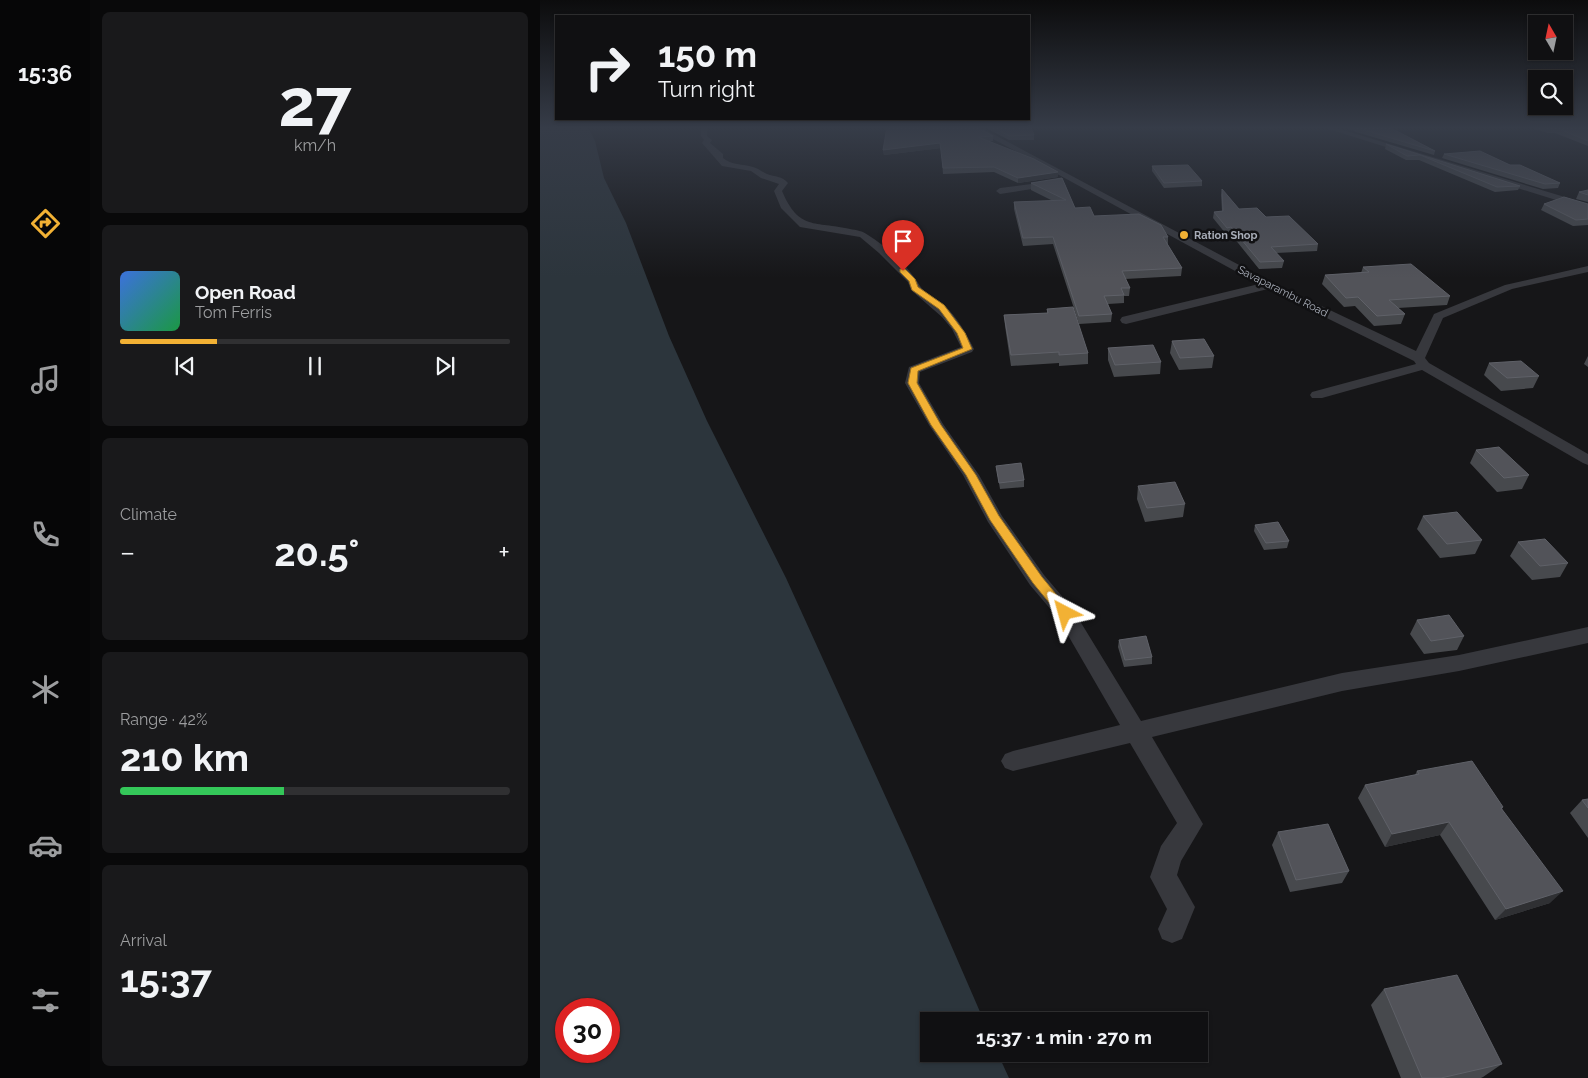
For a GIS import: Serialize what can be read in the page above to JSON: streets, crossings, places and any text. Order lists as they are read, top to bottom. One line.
{"streets":{"street":["Savaparambu Road"]},"places":["Ration Shop"],"north":"top","page":{"tabs":"15:36","tile":[["27","km/h"],"Climate",["Range · 42%","210 km"],["Arrival","15:37"]],"turn":["150 m","Turn right"],"song":["Open Road","Tom Ferris"],"heat":["−","20.5°","+"],"limit":"30","trip":"15:37 · 1 min · 270 m"}}
